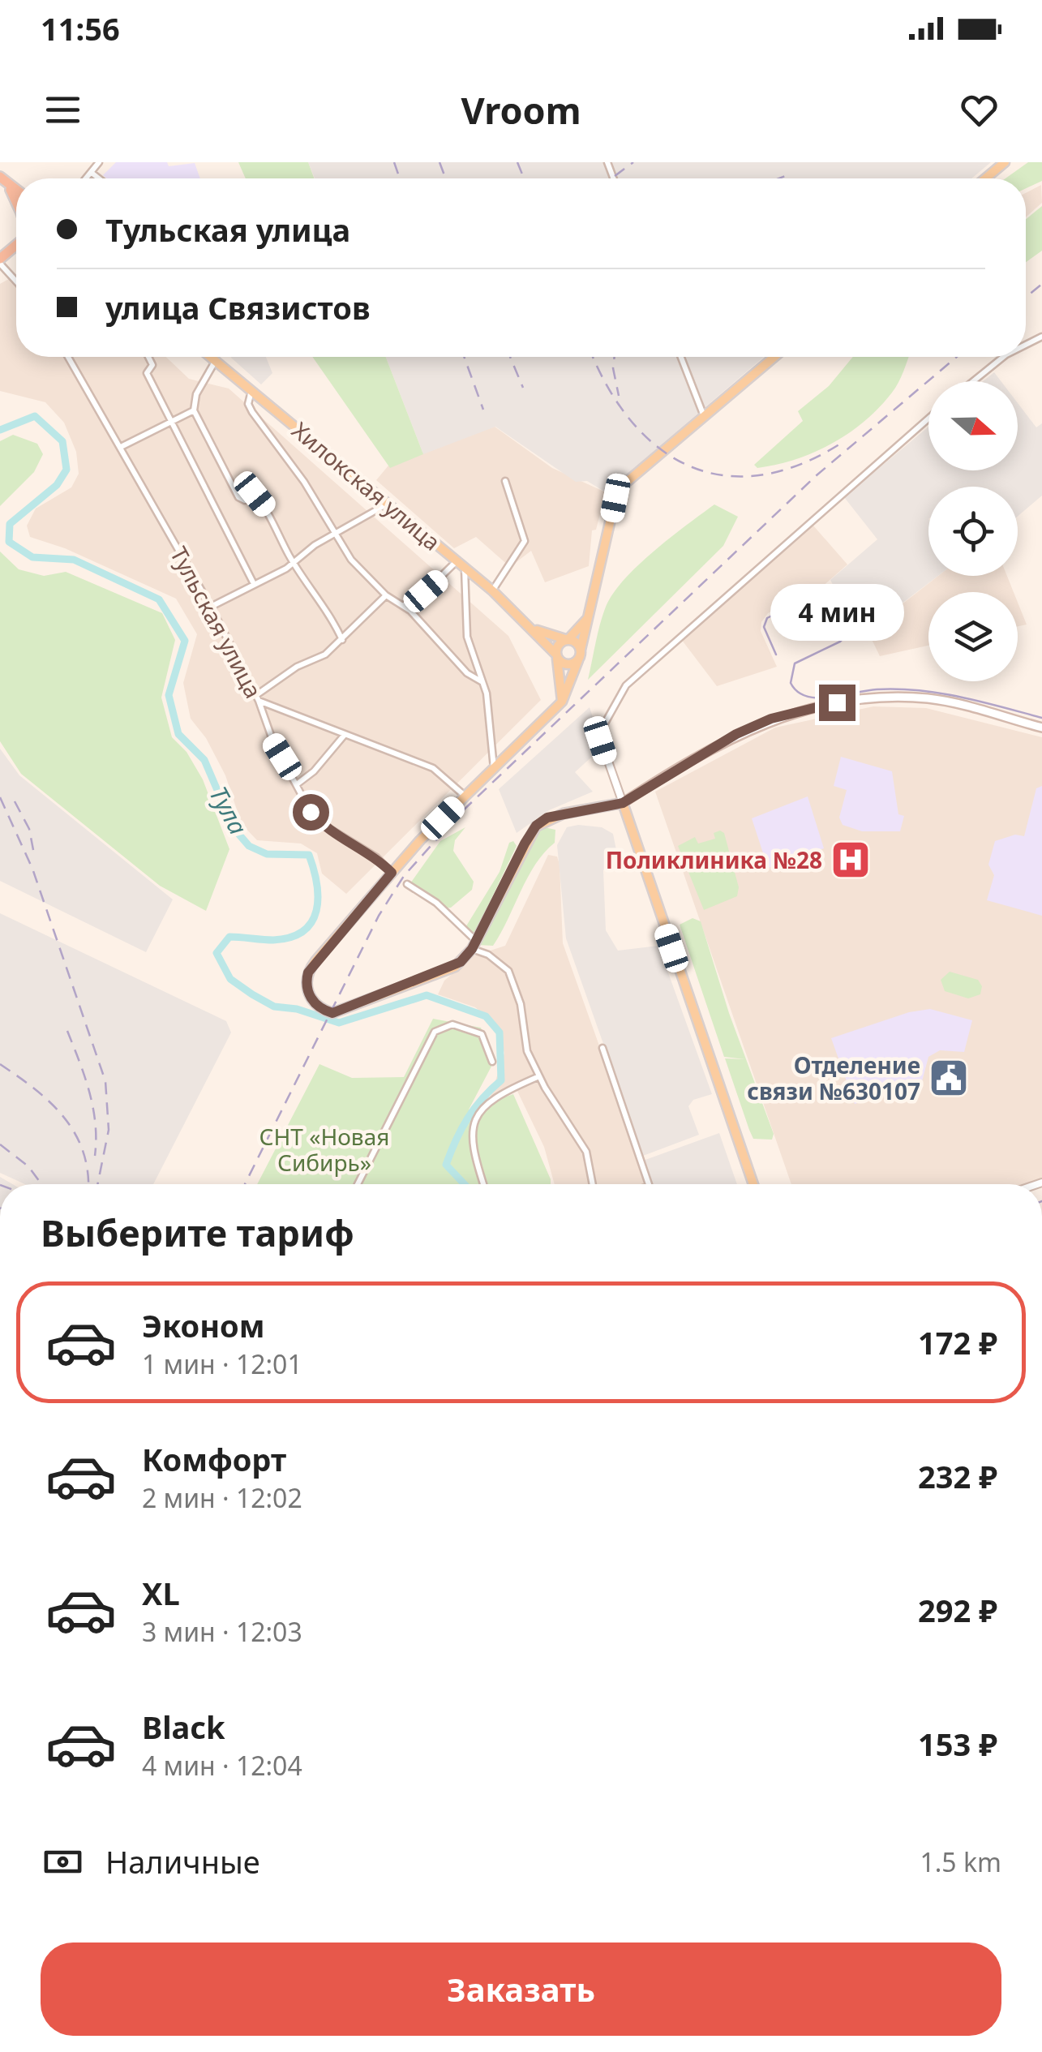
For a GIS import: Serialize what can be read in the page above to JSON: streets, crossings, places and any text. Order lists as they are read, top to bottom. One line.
{"streets":{"main road":["Хилокская улица"],"street":["Тульская улица"]},"water":["Тула"],"parks":["СНТ «Новая Сибирь»"],"places":{"hospital":["Поликлиника №28"],"public building":["Отделение связи №630107"]},"north":"right","page":{"status":"11:56","header":"Vroom","banner":["Тульская улица","улица Связистов"],"bubble":"4 мин","heading":"Выберите тариф","list":[{"name":"Эконом","note":"1 мин · 12:01","value":"172 ₽"},{"name":"Комфорт","note":"2 мин · 12:02","value":"232 ₽"},{"name":"XL","note":"3 мин · 12:03","value":"292 ₽"},{"name":"Black","note":"4 мин · 12:04","value":"153 ₽"}],"pay":["Наличные","1.5 km"],"buttons":"Заказать"}}
